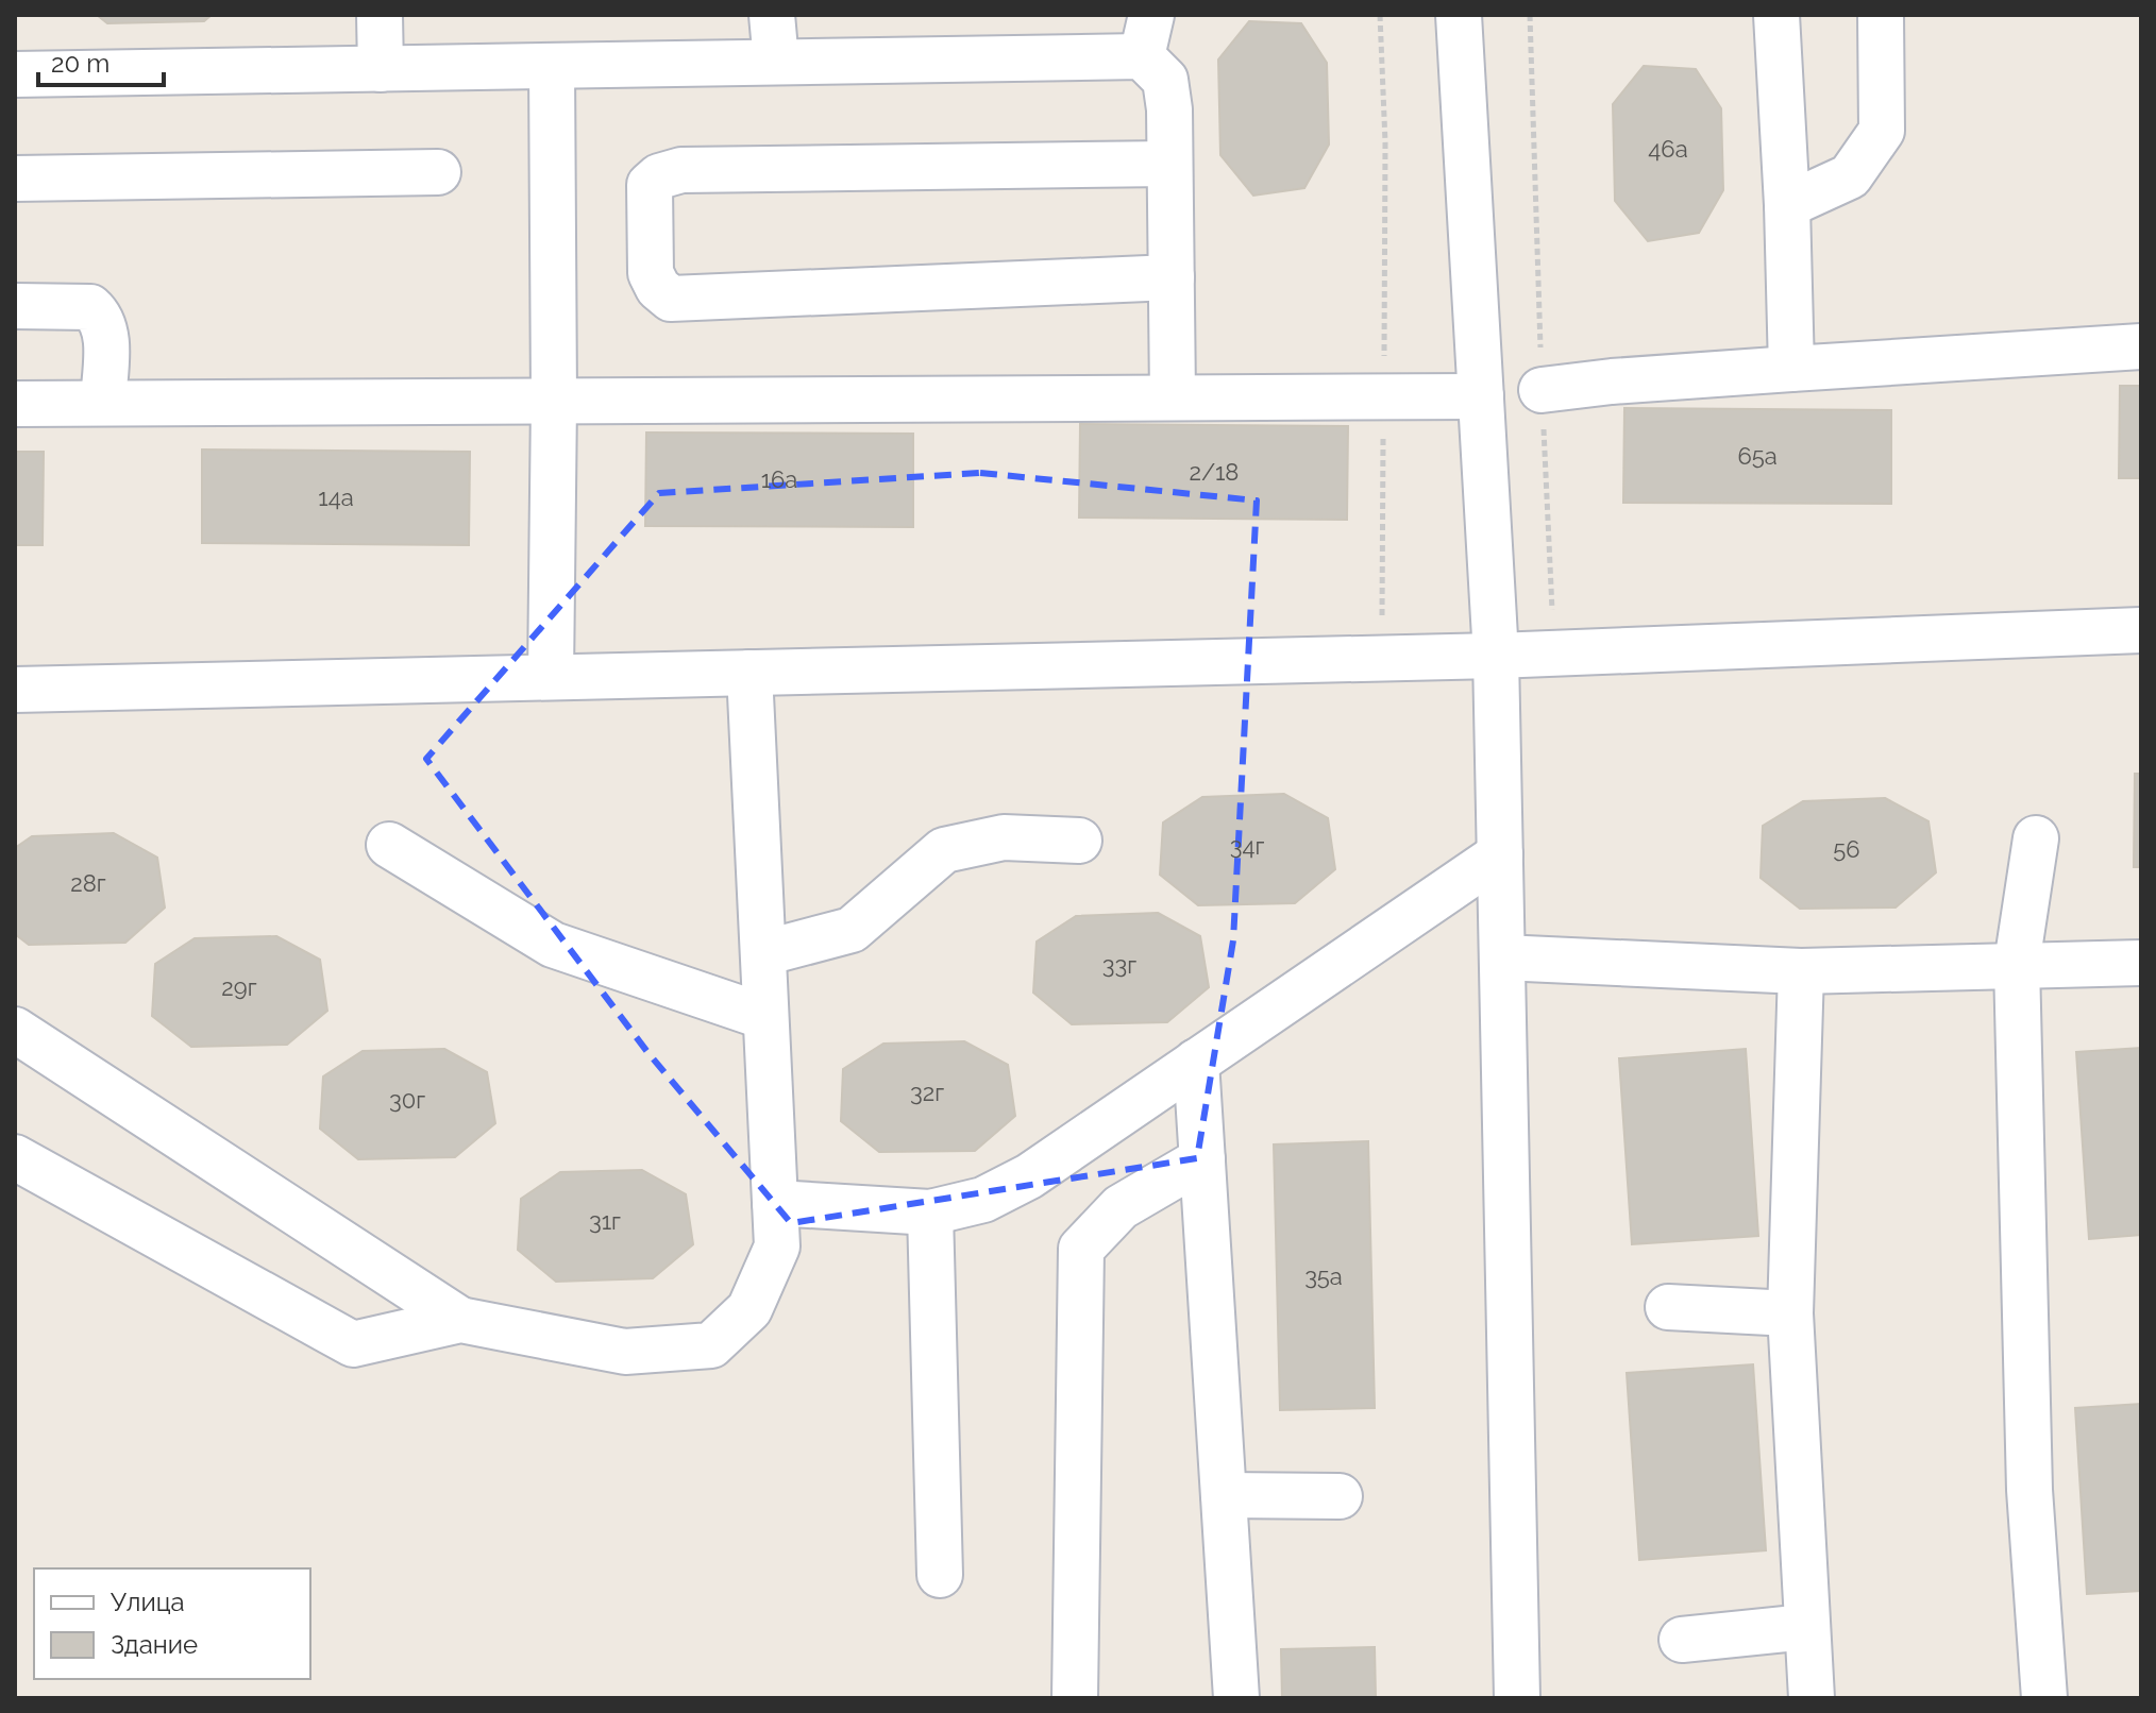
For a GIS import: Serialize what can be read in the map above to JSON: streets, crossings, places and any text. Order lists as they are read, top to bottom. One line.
{"house_numbers":["46а","65а","2/18","16а","14а","34г","56","28г","33г","29г","32г","30г","31г","35а"],"legend":["Улица","Здание"],"scale_bar":"20 m"}
